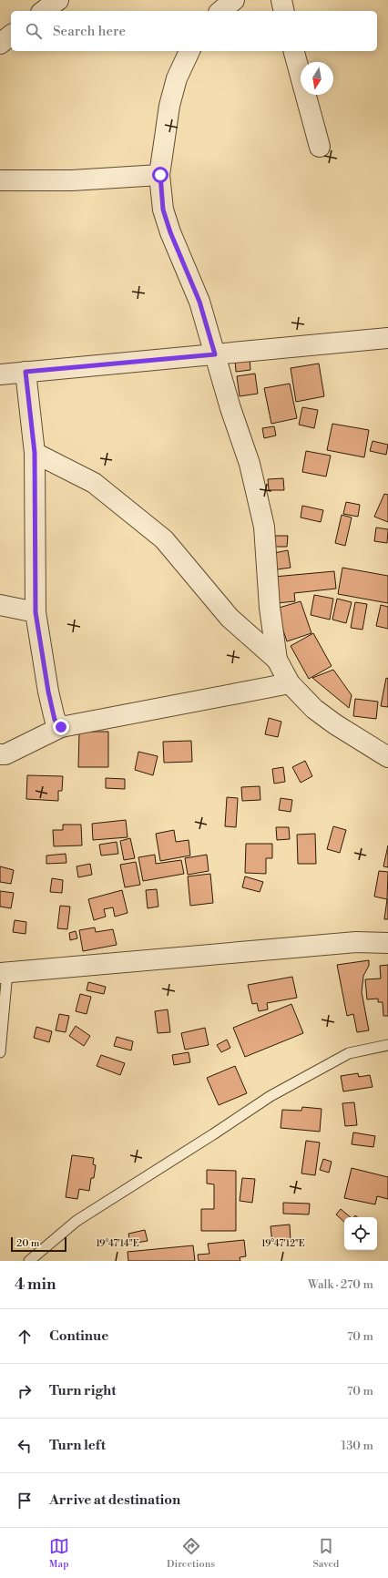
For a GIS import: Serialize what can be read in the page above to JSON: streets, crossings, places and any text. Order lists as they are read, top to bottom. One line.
{"scale_bar":"20 m","north":"bottom","page":{"search":"Search here","scale":"20 m","heading":["4 min","Walk · 270 m"],"list":[["Continue","70 m"],["Turn right","70 m"],["Turn left","130 m"],"Arrive at destination"],"nav":["Map","Directions","Saved"]},"coordinates":["19°47'14\"E","19°47'12\"E"]}
